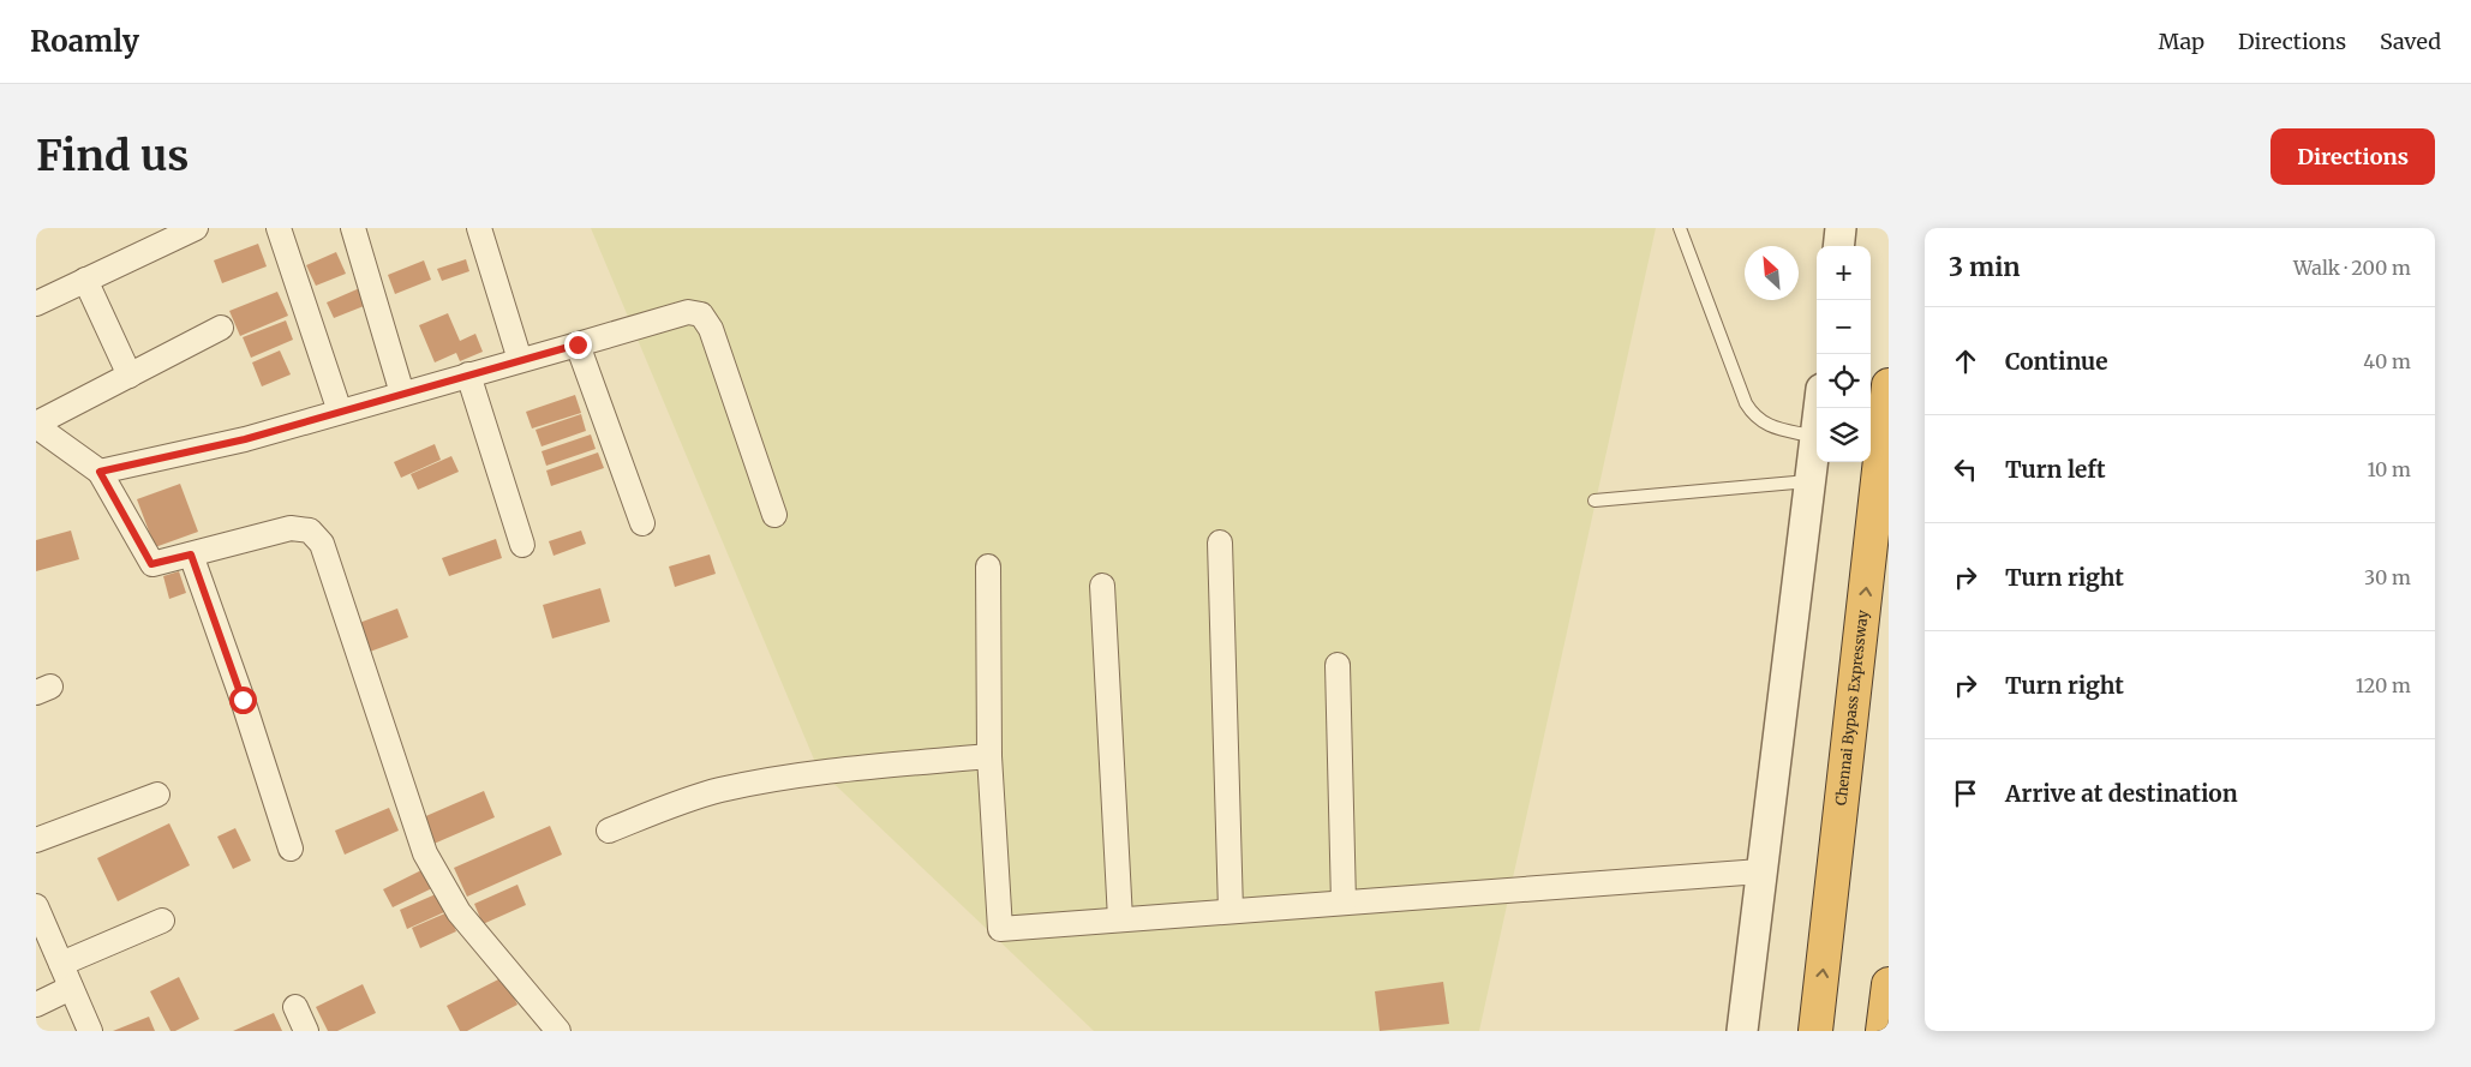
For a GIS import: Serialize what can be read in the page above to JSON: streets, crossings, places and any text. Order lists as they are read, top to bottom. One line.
{"streets":{"highway":["Chennai Bypass Expressway"]},"one_way":["Chennai Bypass Expressway"],"north":"top left","page":{"header":"Roamly","nav":["Map","Directions","Saved"],"buttons":"Directions","title":"Find us","heading":["3 min","Walk · 200 m"],"map_buttons":["+","−"],"list":[["Continue","40 m"],["Turn left","10 m"],["Turn right","30 m"],["Turn right","120 m"],"Arrive at destination"]}}
